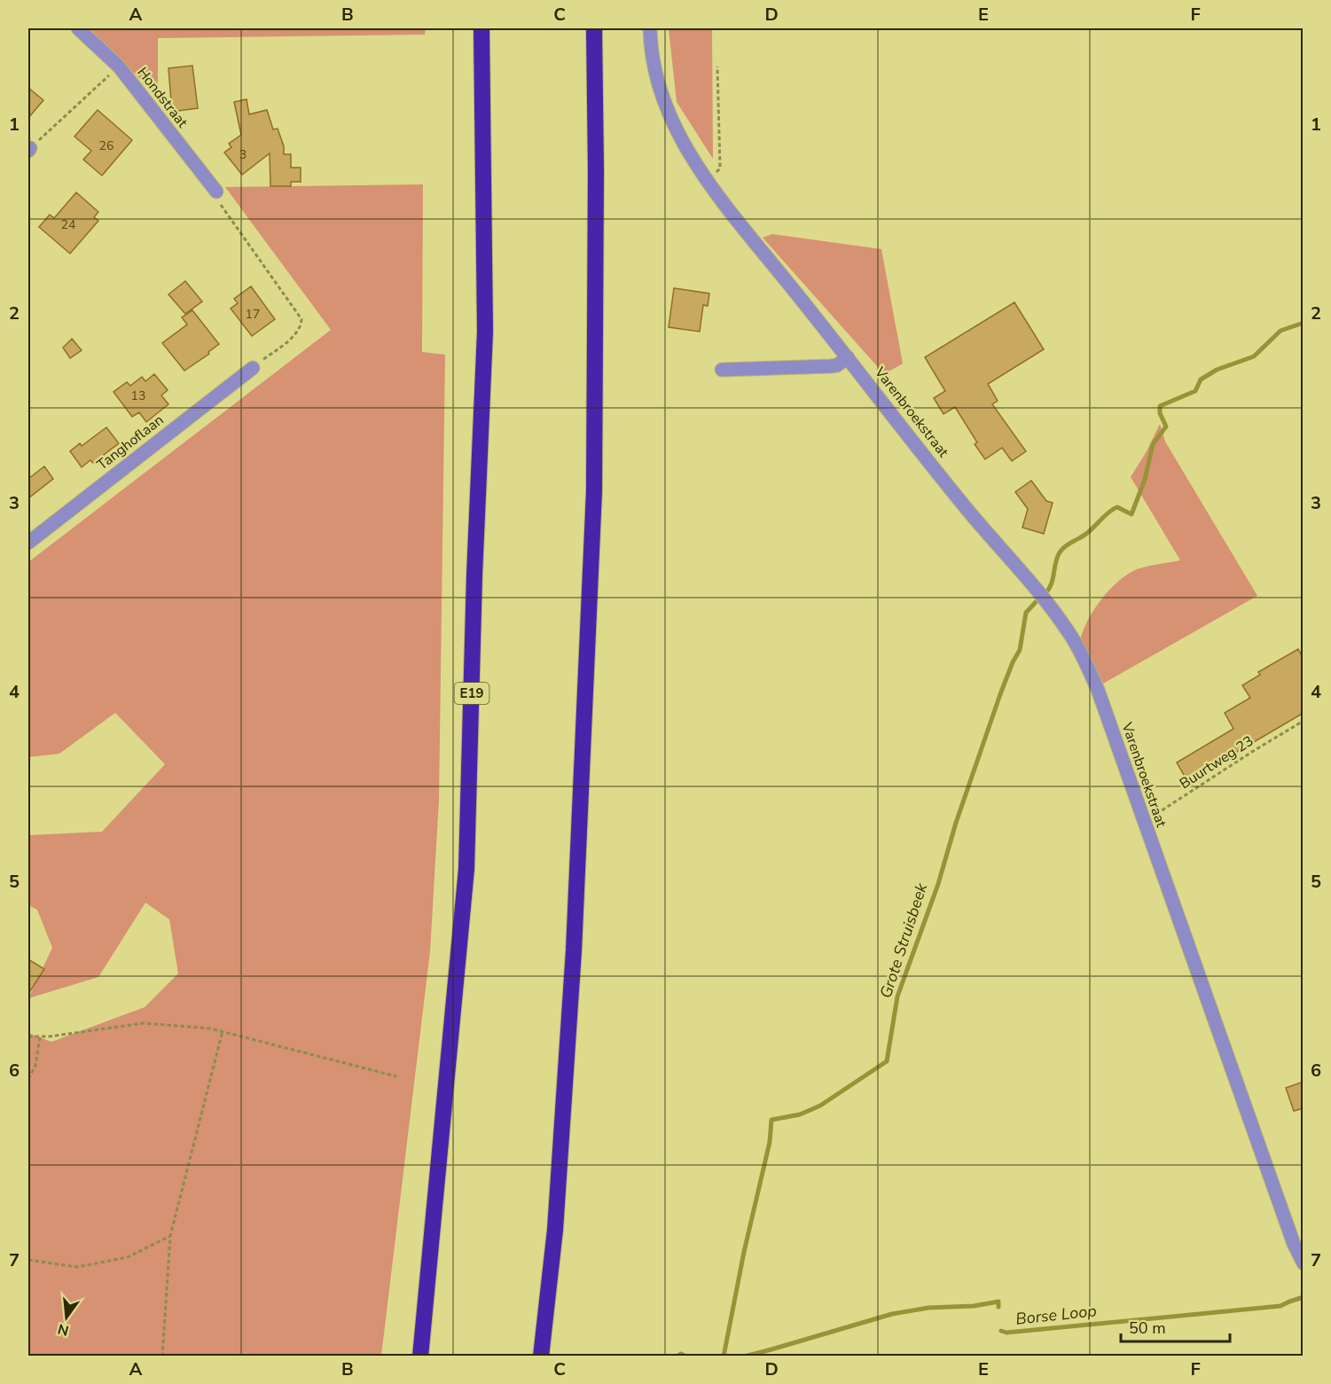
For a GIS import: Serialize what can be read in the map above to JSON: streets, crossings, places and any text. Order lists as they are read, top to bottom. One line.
{"streets":{"highway":["E19"],"street":["Hondstraat","Varenbroekstraat","Tanghoflaan"],"path":["Buurtweg 23"]},"crossings":[["Varenbroekstraat","Buurtweg 23"]],"water":["Grote Struisbeek","Borse Loop"],"house_numbers":["26","3","24","17","13"],"scale_bar":"50 m","north":"bottom","grid":{"columns":["A","B","C","D","E","F"],"rows":["1","2","3","4","5","6","7"]}}
